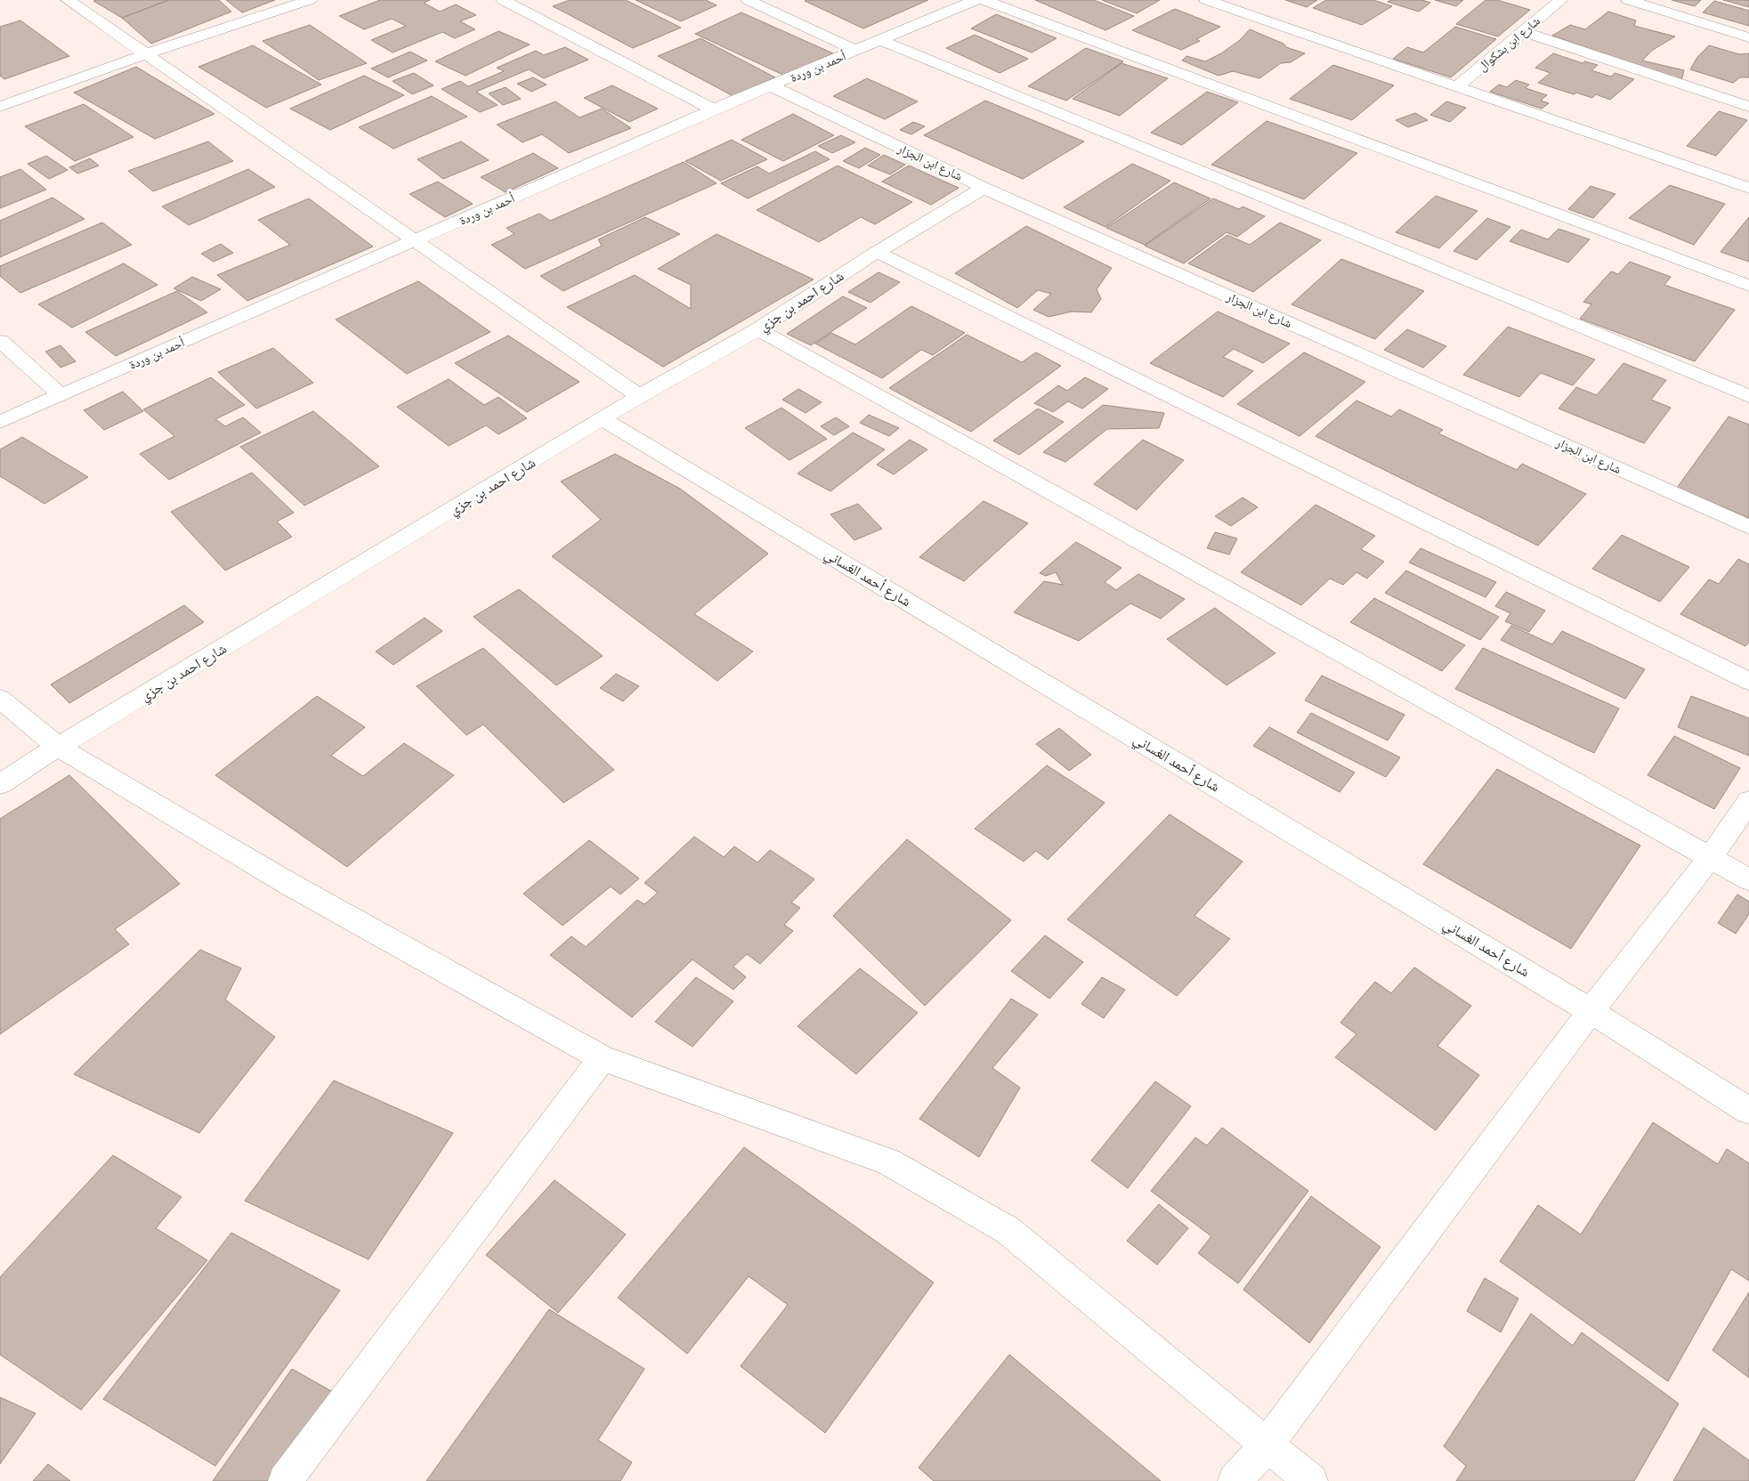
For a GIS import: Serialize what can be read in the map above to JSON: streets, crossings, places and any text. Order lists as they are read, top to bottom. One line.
{"streets":{"street":["شارع ابن بشكوال","أحمد بن وردة","شارع ابن الجزار","شارع احمد بن جزي","شارع أحمد الغساني"]},"crossings":[["أحمد بن وردة","شارع ابن الجزار"],["شارع ابن الجزار","شارع احمد بن جزي"],["شارع احمد بن جزي","شارع أحمد الغساني"]]}
